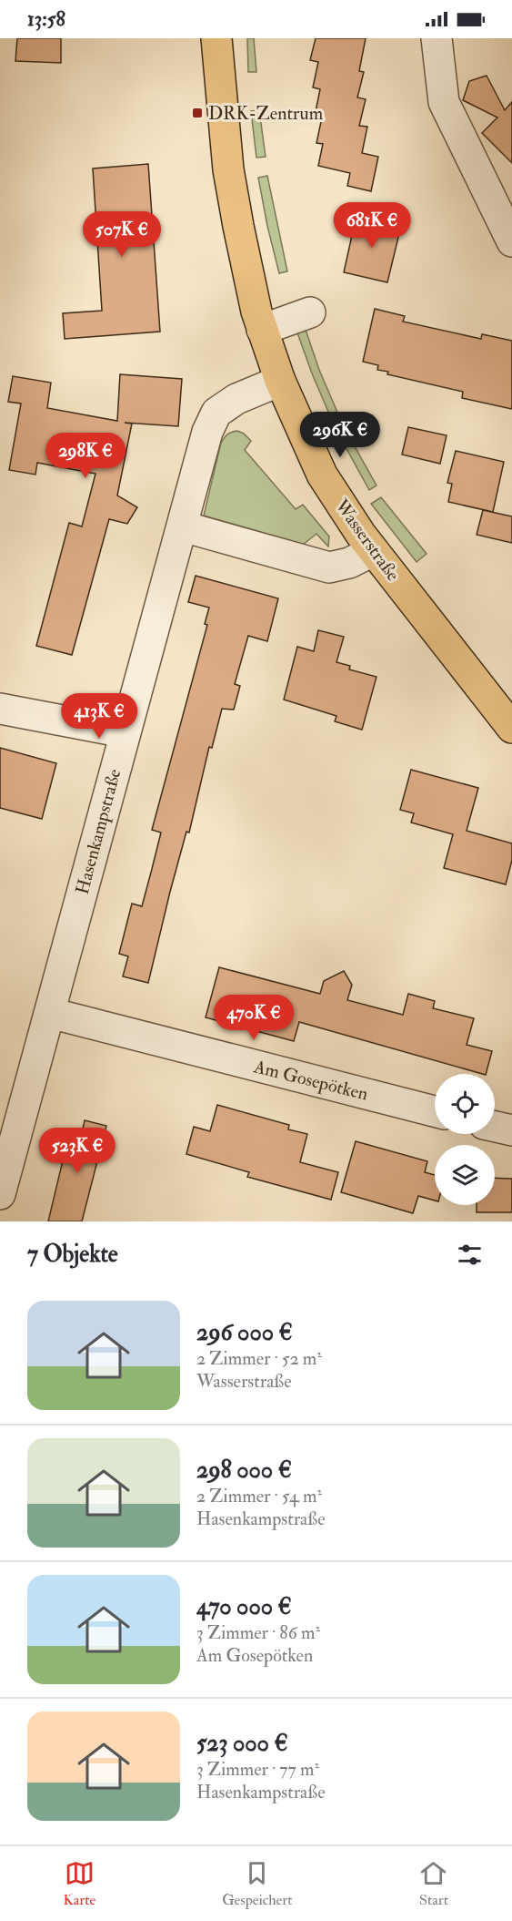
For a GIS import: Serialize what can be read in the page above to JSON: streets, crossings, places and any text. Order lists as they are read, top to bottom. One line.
{"streets":{"main road":["Wasserstraße"],"street":["Hasenkampstraße","Am Gosepötken"]},"crossings":[["Wasserstraße","Hasenkampstraße"],["Hasenkampstraße","Am Gosepötken"]],"places":{"transit":["DRK-Zentrum"]},"page":{"status":"13:58","price":["681K €","507K €","296K €","298K €","413K €","470K €","523K €"],"heading":"7 Objekte","list":[{"name":"296 000 €","note":"2 Zimmer · 52 m² · Wasserstraße"},{"name":"298 000 €","note":"2 Zimmer · 54 m² · Hasenkampstraße"},{"name":"470 000 €","note":"3 Zimmer · 86 m² · Am Gosepötken"},{"name":"523 000 €","note":"3 Zimmer · 77 m² · Hasenkampstraße"}],"tabs":["Karte","Gespeichert","Start"]}}
